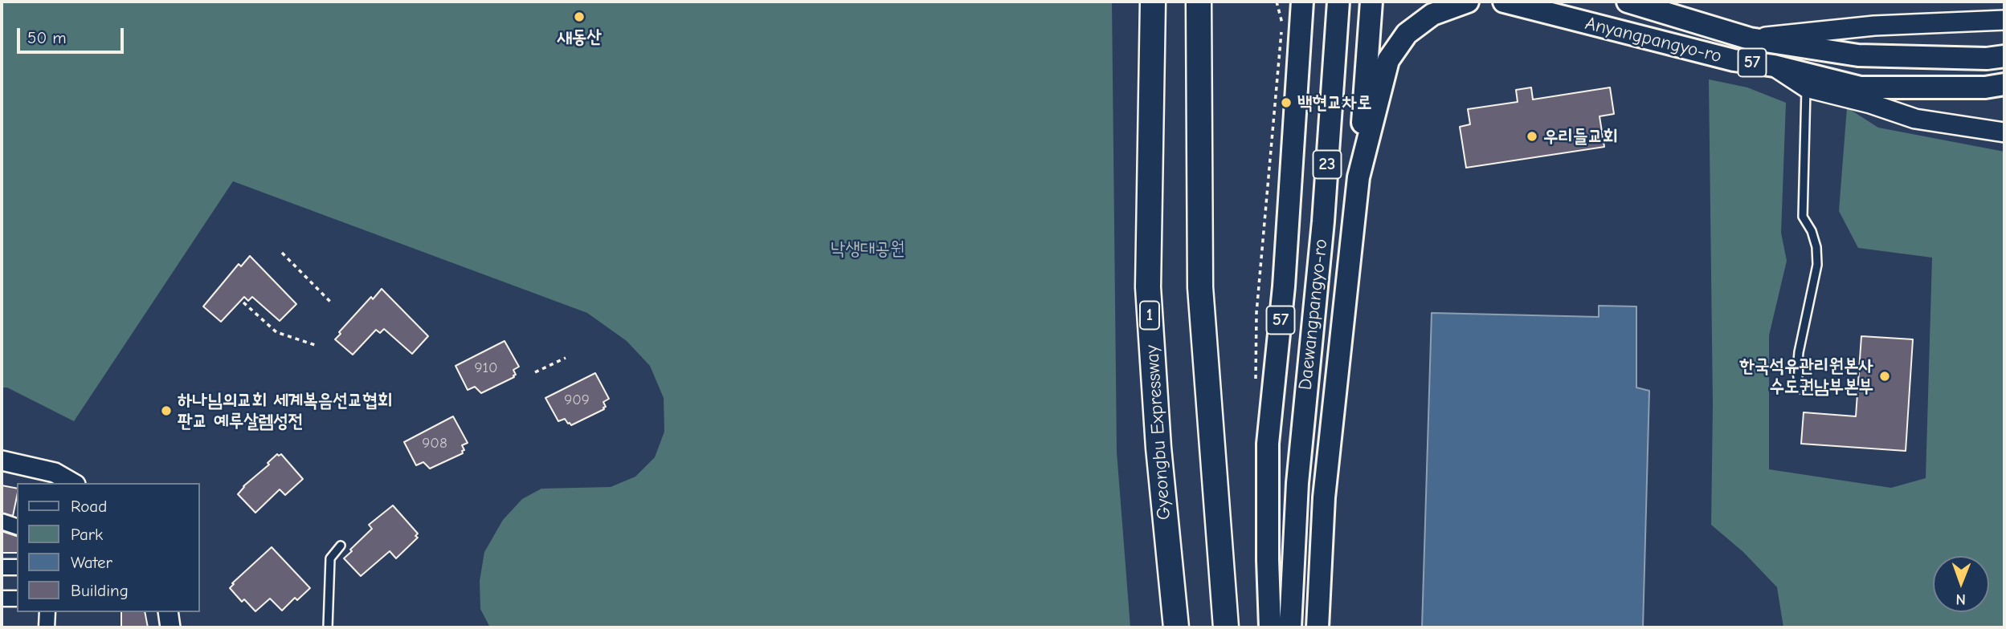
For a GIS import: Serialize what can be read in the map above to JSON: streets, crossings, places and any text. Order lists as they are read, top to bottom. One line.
{"streets":{"highway":["1","Gyeongbu Expressway"],"main road":["Anyangpangyo-ro","57","23","Daewangpangyo-ro"]},"parks":["낙생대공원"],"places":["새동산","백현교차로","우리들교회","한국석유관리원본사 수도권남부본부","하나님의교회 세계복음선교협회 판교 예루살렘성전"],"house_numbers":["910","909","908"],"legend":["Road","Park","Water","Building"],"scale_bar":"50 m","north":"bottom"}
